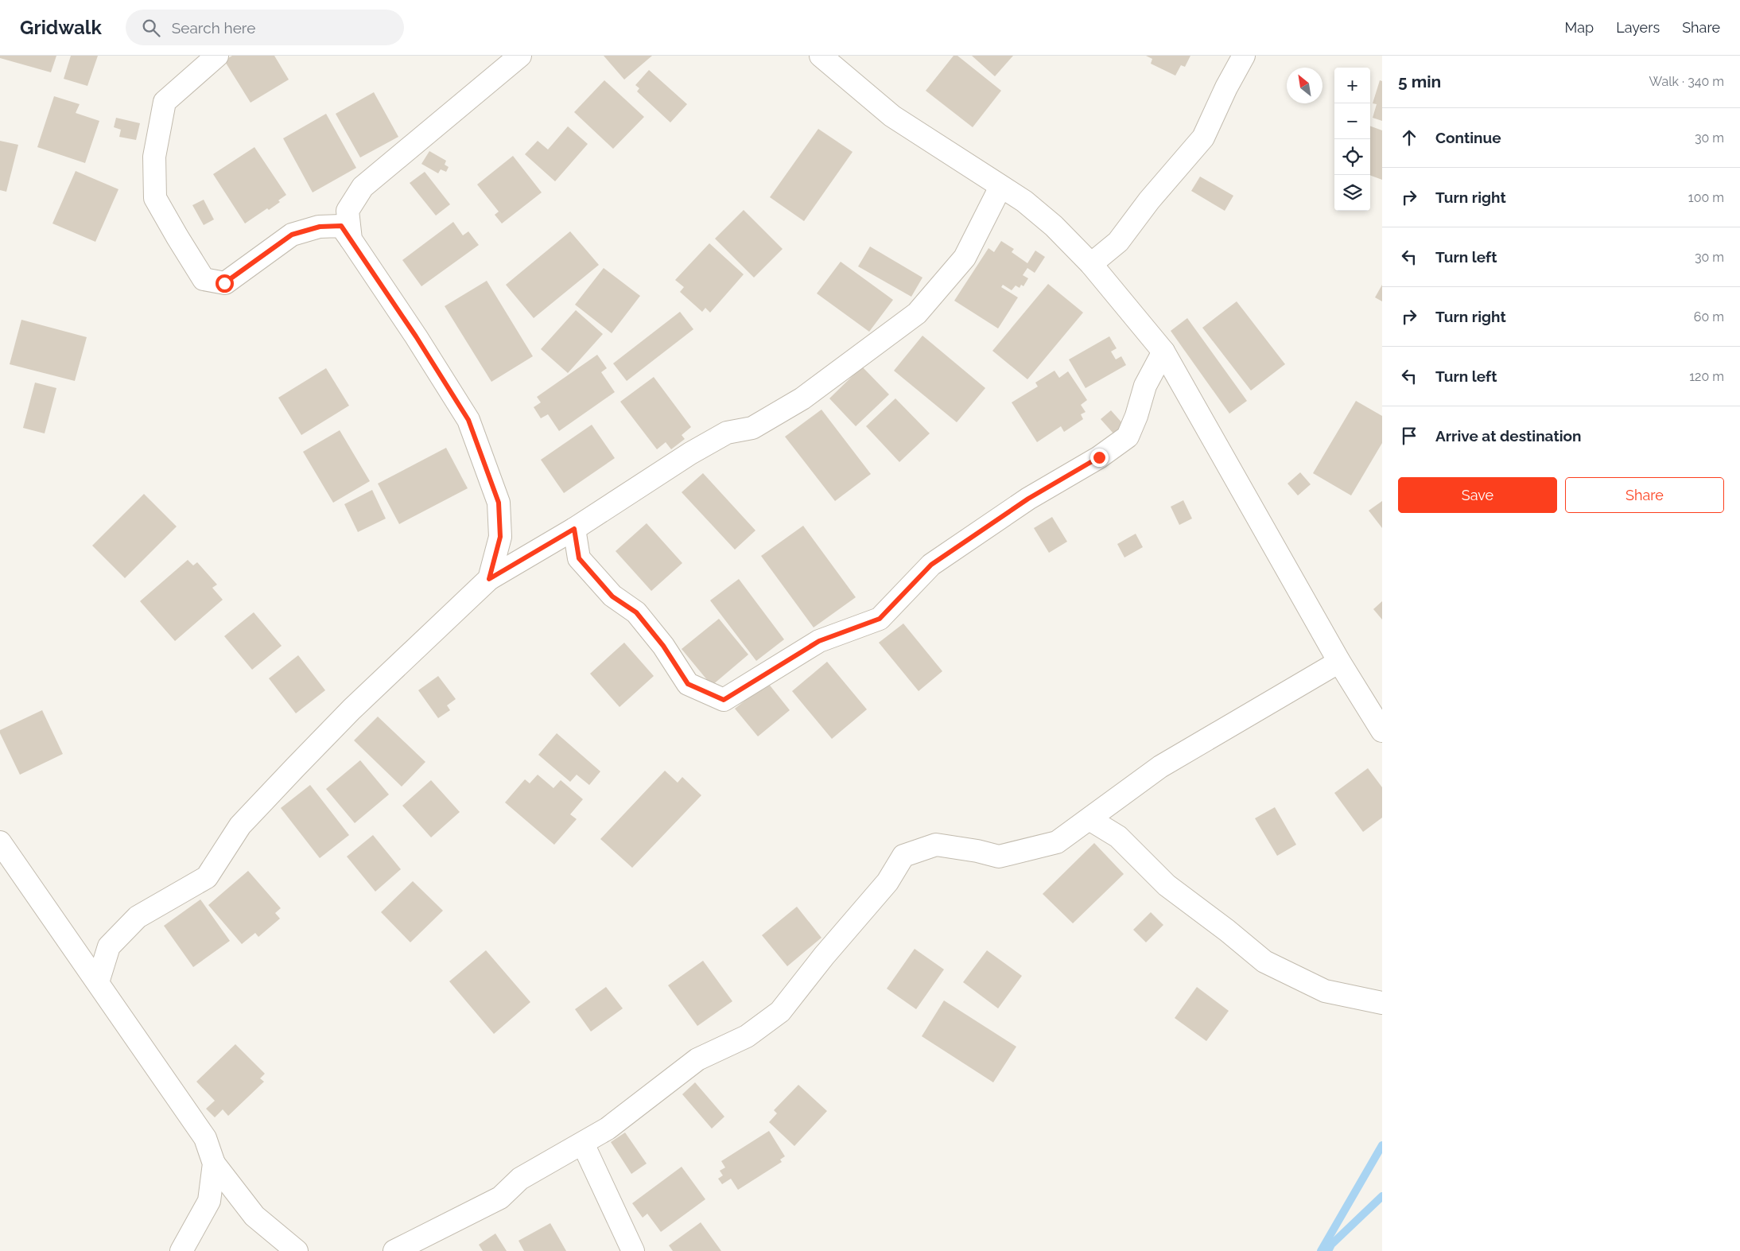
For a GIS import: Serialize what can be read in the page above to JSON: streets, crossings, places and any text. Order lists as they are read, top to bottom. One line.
{"north":"top left","page":{"header":"Gridwalk","search":"Search here","nav":["Map","Layers","Share"],"heading":["5 min","Walk · 340 m"],"map_buttons":["+","−"],"list":[["Continue","30 m"],["Turn right","100 m"],["Turn left","30 m"],["Turn right","60 m"],["Turn left","120 m"],"Arrive at destination"],"buttons":["Save","Share"]}}
